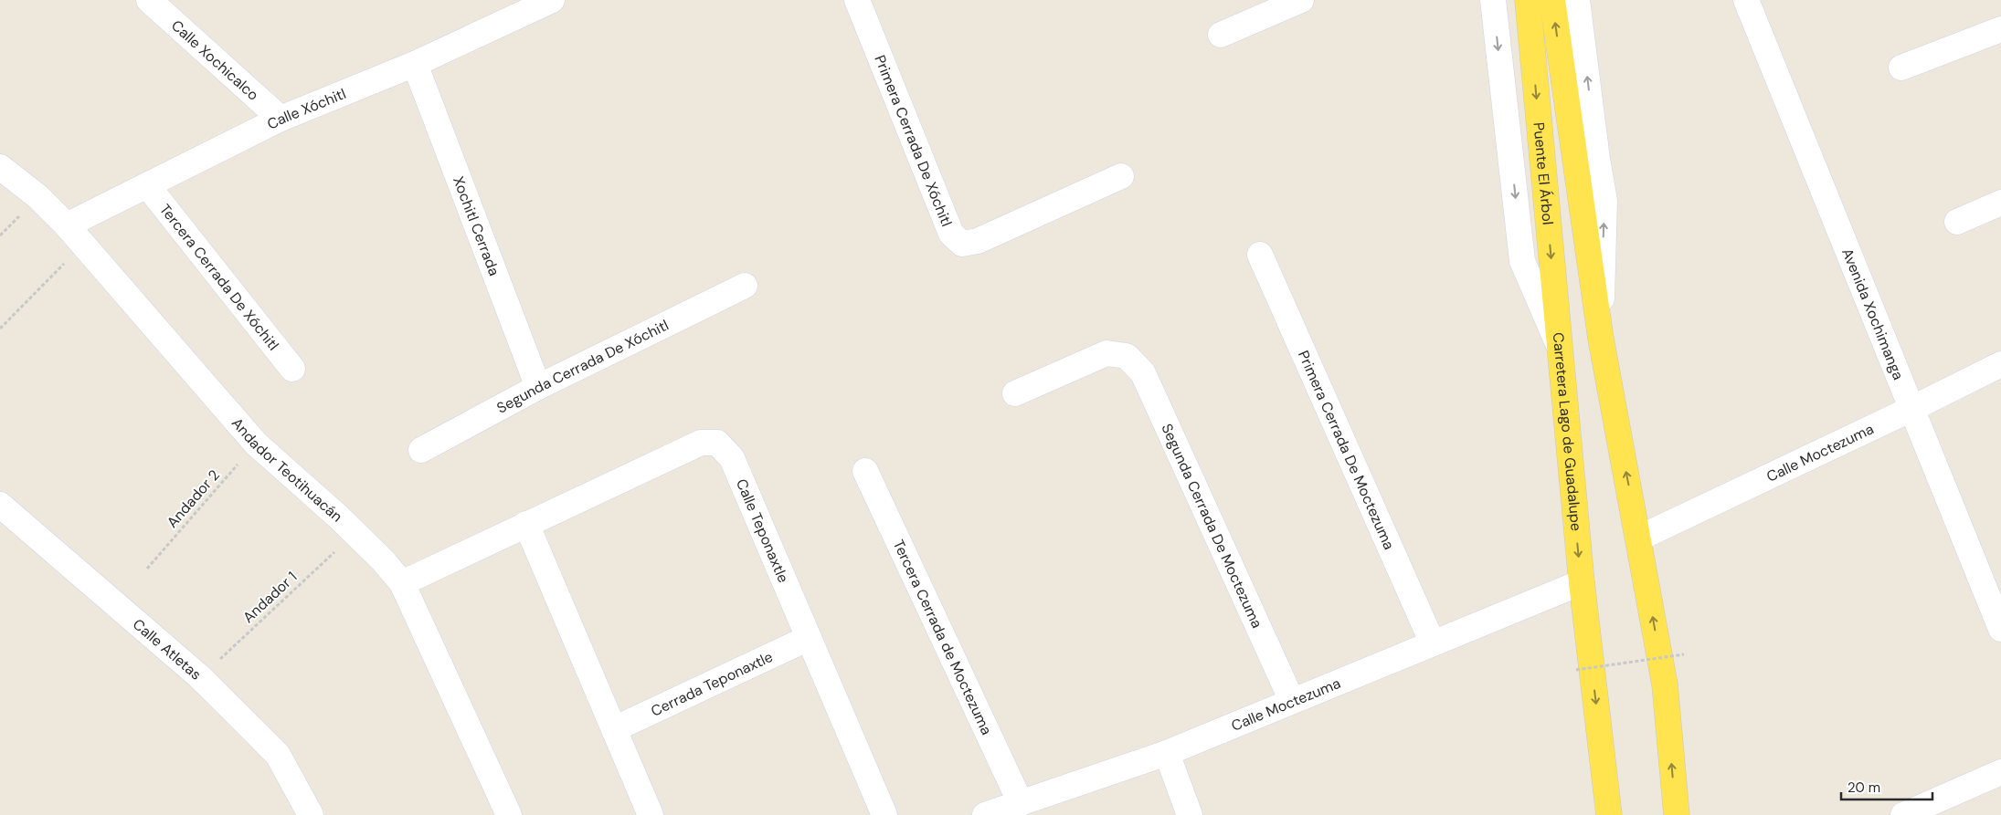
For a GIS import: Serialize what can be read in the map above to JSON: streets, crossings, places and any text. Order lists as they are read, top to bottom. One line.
{"streets":{"main road":["Puente El Árbol","Carretera Lago de Guadalupe"],"street":["Calle Xochicalco","Calle Xóchitl","Primera Cerrada De Xóchitl","Xochitl Cerrada","Tercera Cerrada De Xóchitl","Avenida Xochimanga","Segunda Cerrada De Xóchitl","Primera Cerrada De Moctezuma","Calle Moctezuma","Andador Teotihuacán","Segunda Cerrada De Moctezuma","Calle Teponaxtle","Tercera Cerrada de Moctezuma","Calle Atletas","Cerrada Teponaxtle"],"path":["Andador 2","Andador 1"]},"crossings":[["Calle Xochicalco","Calle Xóchitl"],["Calle Xóchitl","Xochitl Cerrada"],["Calle Xóchitl","Tercera Cerrada De Xóchitl"],["Calle Xóchitl","Andador Teotihuacán"],["Puente El Árbol","Carretera Lago de Guadalupe"],["Xochitl Cerrada","Segunda Cerrada De Xóchitl"],["Avenida Xochimanga","Calle Moctezuma"],["Carretera Lago de Guadalupe","Calle Moctezuma"],["Primera Cerrada De Moctezuma","Calle Moctezuma"],["Calle Moctezuma","Segunda Cerrada De Moctezuma"],["Calle Moctezuma","Tercera Cerrada de Moctezuma"],["Andador Teotihuacán","Andador 2"],["Andador Teotihuacán","Calle Teponaxtle"],["Andador Teotihuacán","Andador 1"],["Calle Teponaxtle","Cerrada Teponaxtle"],["Andador 1","Calle Atletas"]],"scale_bar":"20 m"}
